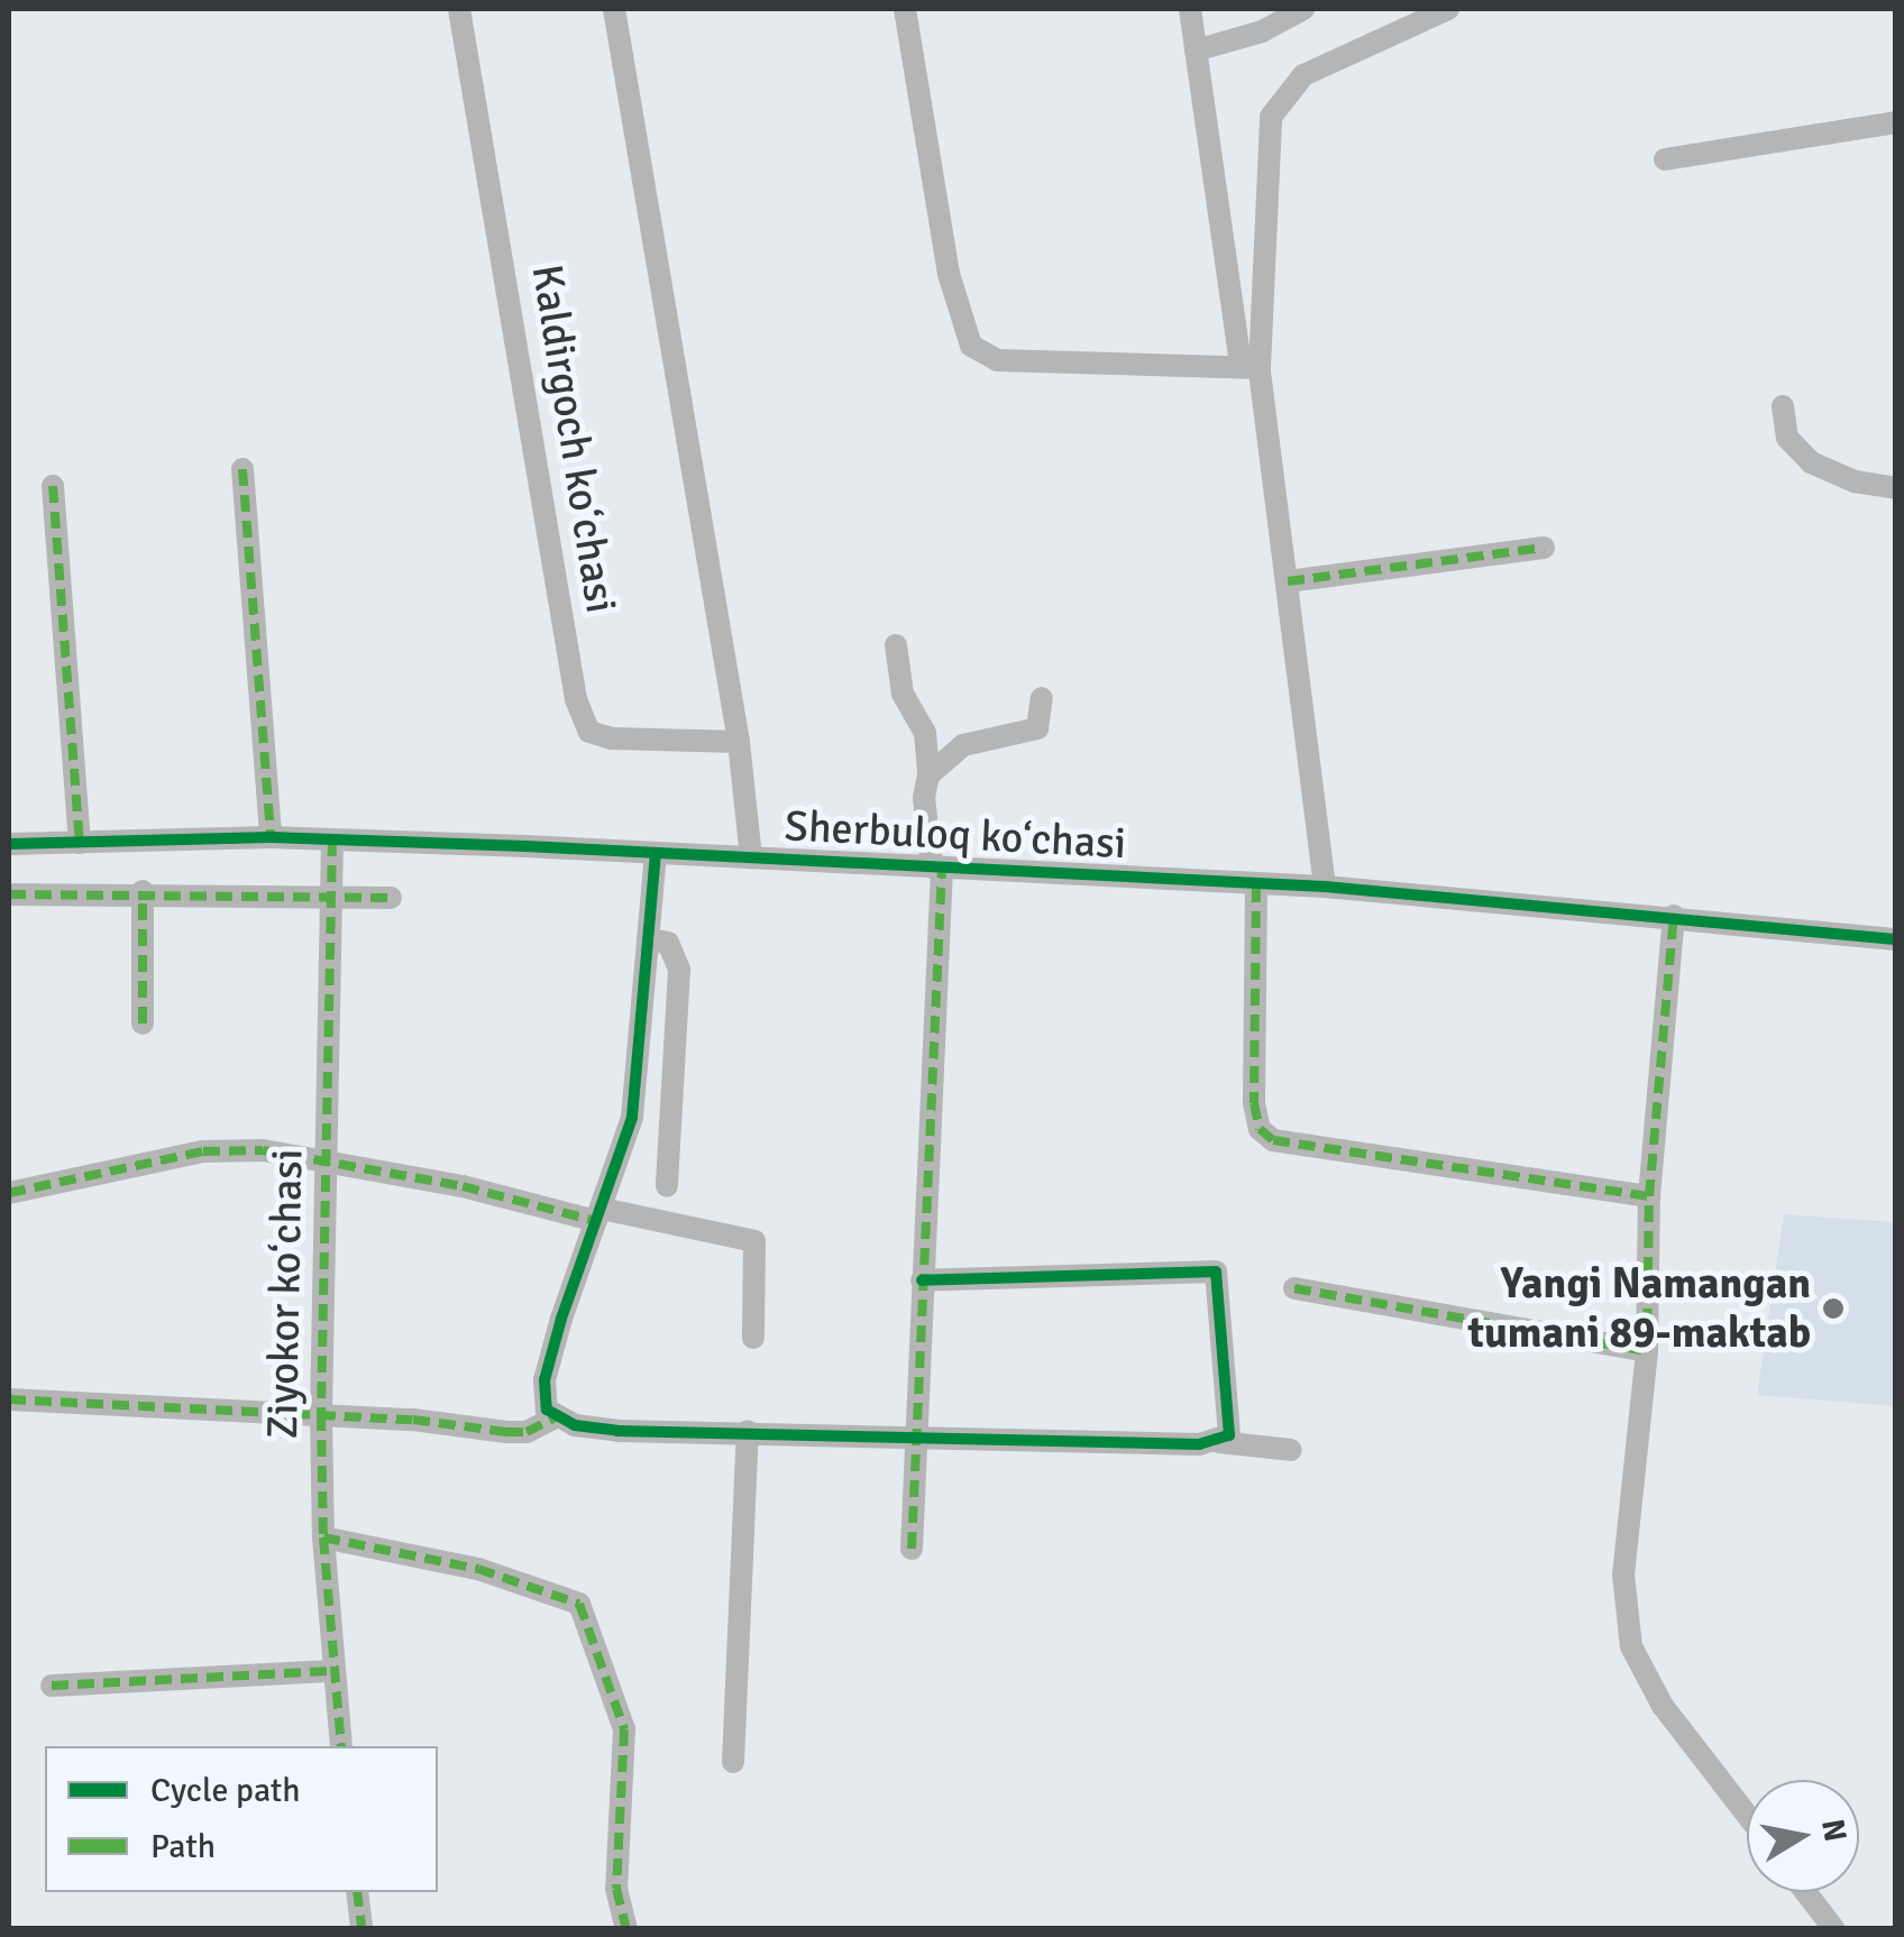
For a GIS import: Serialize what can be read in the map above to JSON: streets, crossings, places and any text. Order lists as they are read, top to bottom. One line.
{"streets":{"street":["Kaldirgoch koʻchasi","Sherbuloq koʻchasi","Ziyokor koʻchasi"]},"crossings":[["Sherbuloq koʻchasi","Ziyokor koʻchasi"]],"places":["Yangi Namangan tumani 89-maktab"],"legend":["Cycle path","Path"],"north":"right"}
